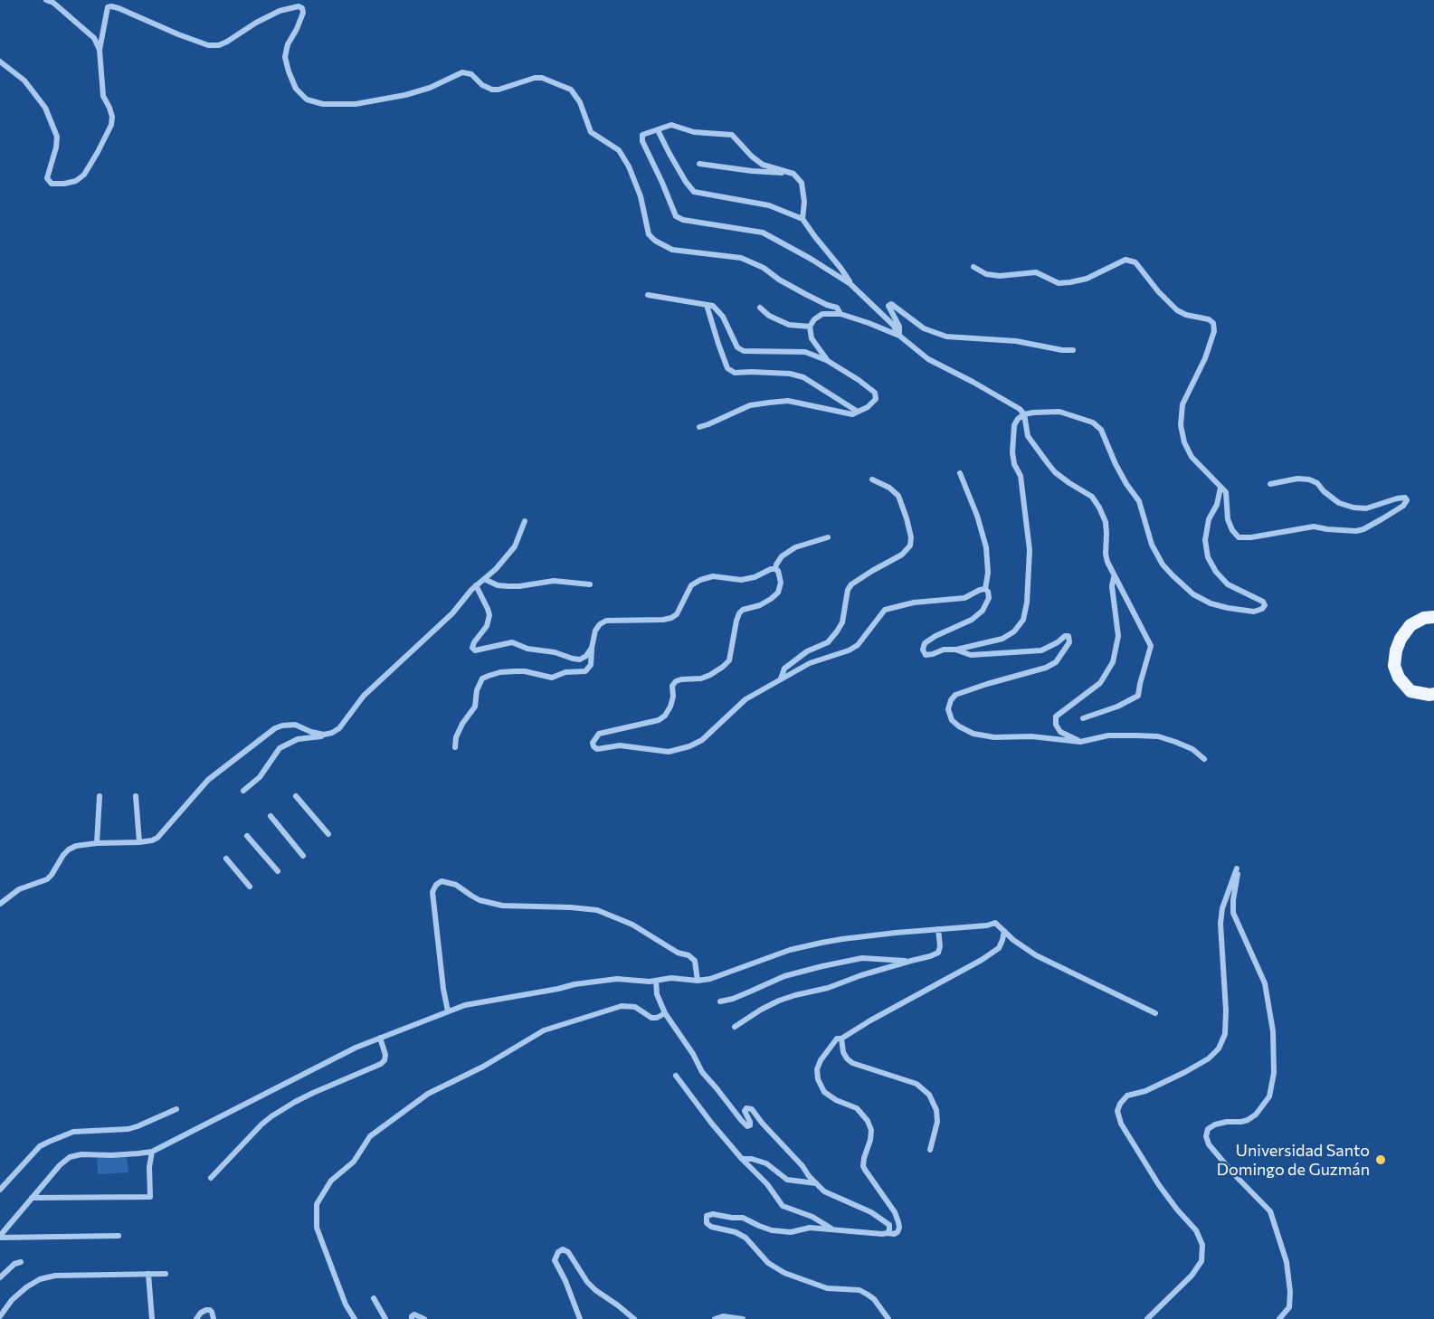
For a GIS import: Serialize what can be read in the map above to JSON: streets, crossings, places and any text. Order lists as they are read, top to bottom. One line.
{"places":["Universidad Santo Domingo de Guzmán"]}
